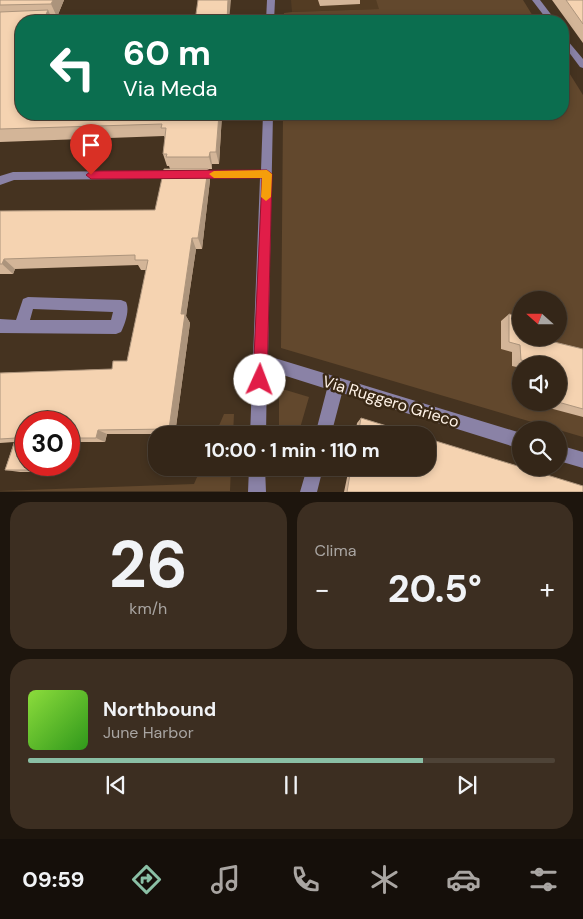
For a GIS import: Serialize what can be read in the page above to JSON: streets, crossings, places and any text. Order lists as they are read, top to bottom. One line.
{"streets":{"street":["Via Ruggero Grieco"]},"north":"left","page":{"turn":["60 m","Via Meda"],"limit":"30","trip":"10:00 · 1 min · 110 m","tile":[["26","km/h"],"Clima"],"heat":["−","20.5°","+"],"song":["Northbound","June Harbor"],"tabs":"09:59"}}
